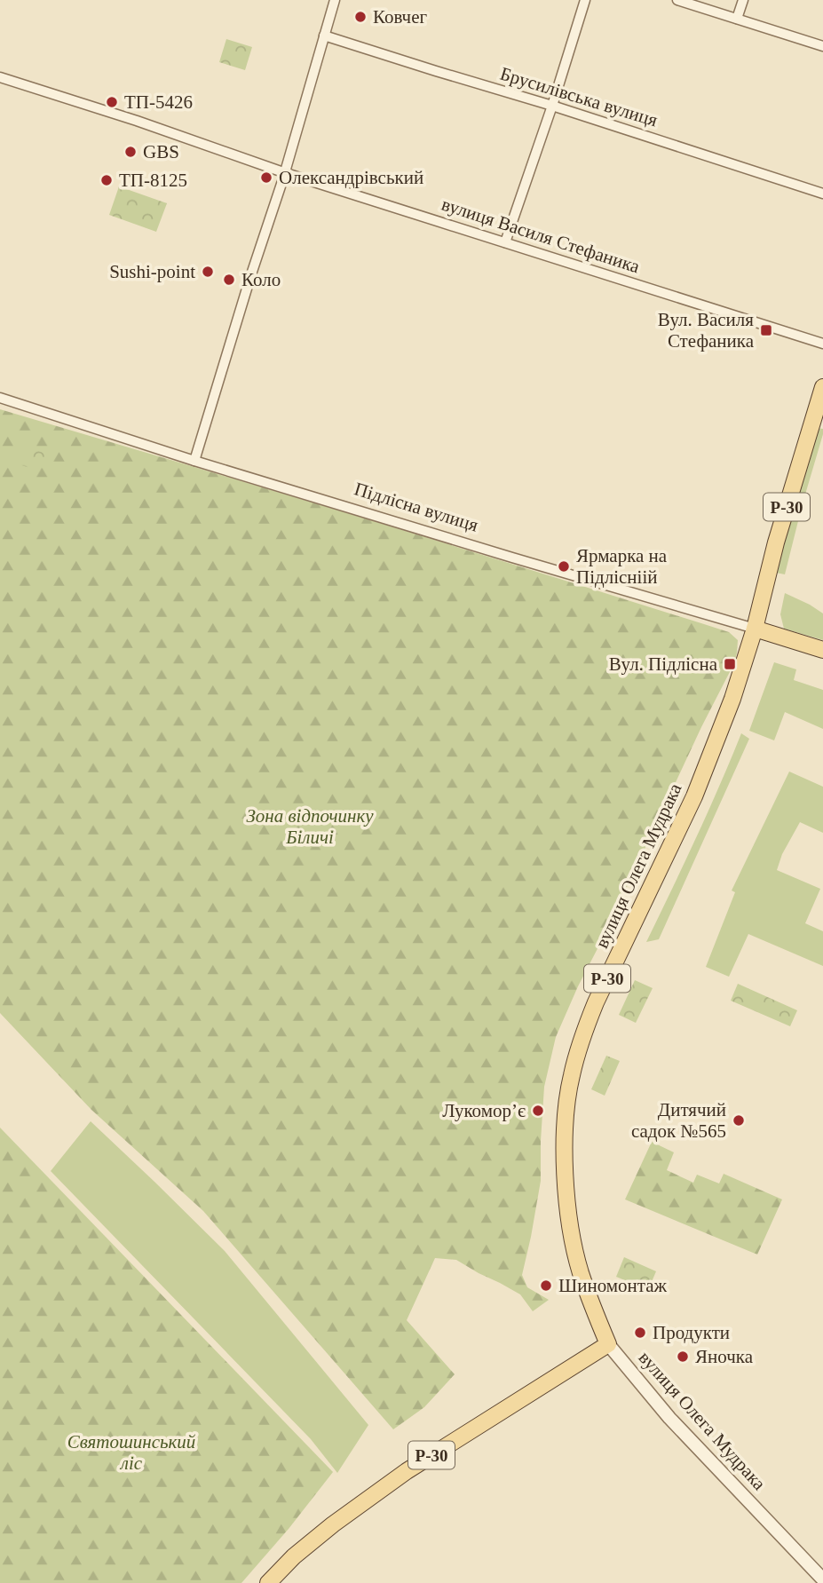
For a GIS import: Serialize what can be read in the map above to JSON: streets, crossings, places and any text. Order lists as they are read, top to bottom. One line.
{"streets":{"main road":["Підлісна вулиця","Р-30","вулиця Олега Мудрака"],"street":["Брусилівська вулиця","вулиця Василя Стефаника"]},"crossings":[["Підлісна вулиця","вулиця Олега Мудрака"],["Р-30","вулиця Олега Мудрака"]],"parks":["Зона відпочинку Біличі","Святошинський ліс"],"places":{"other":["Ковчег","ТП-5426","GBS","Олександрівський","ТП-8125","Sushi-point","Коло","Ярмарка на Підлісніій","Лукомор’є","Дитячий садок №565","Шиномонтаж","Продукти","Яночка"],"transit":["Вул. Василя Стефаника","Вул. Підлісна"]}}
